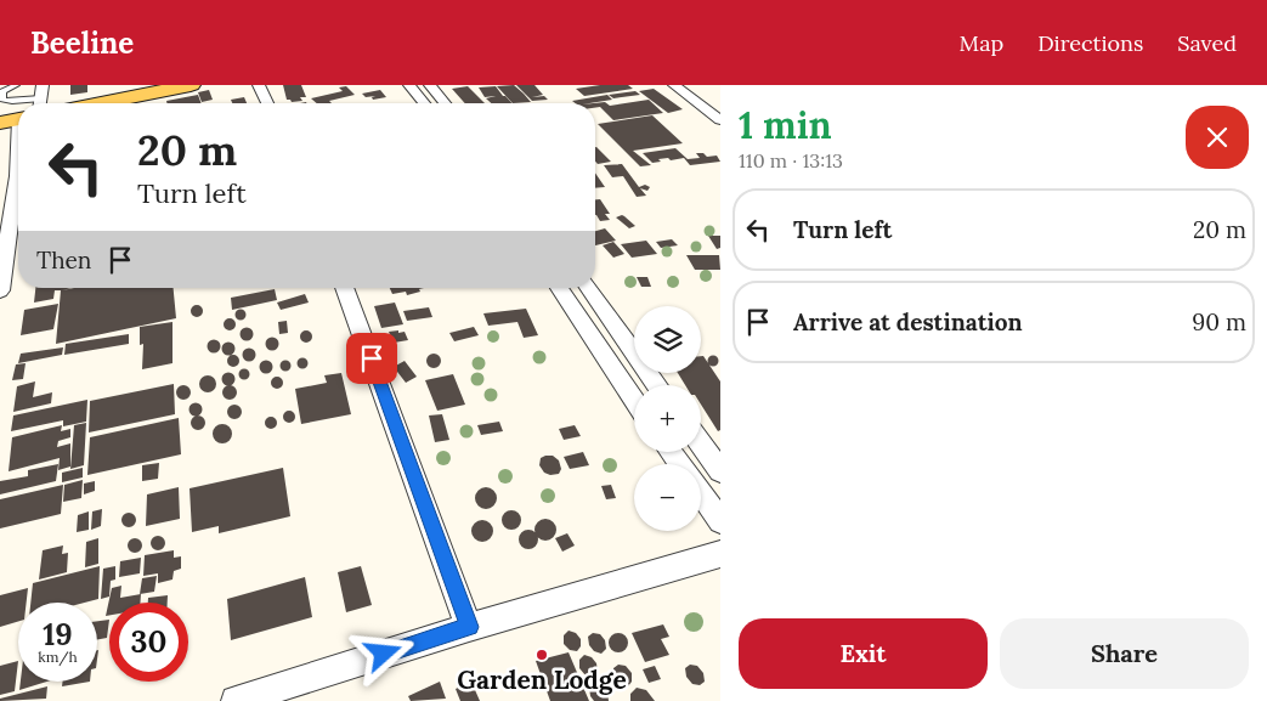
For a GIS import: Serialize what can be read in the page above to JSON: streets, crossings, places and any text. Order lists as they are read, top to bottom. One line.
{"places":["Garden Lodge"],"page":{"header":"Beeline","nav":["Map","Directions","Saved"],"heading":["1 min","110 m · 13:13"],"turn":["20 m","Turn left"],"list":[{"name":"Turn left","value":"20 m"},{"name":"Arrive at destination","value":"90 m"}],"then":"Then","map_buttons":["+","−"],"speed":"19 km/h","limit":"30","buttons":["Exit","Share"]}}
